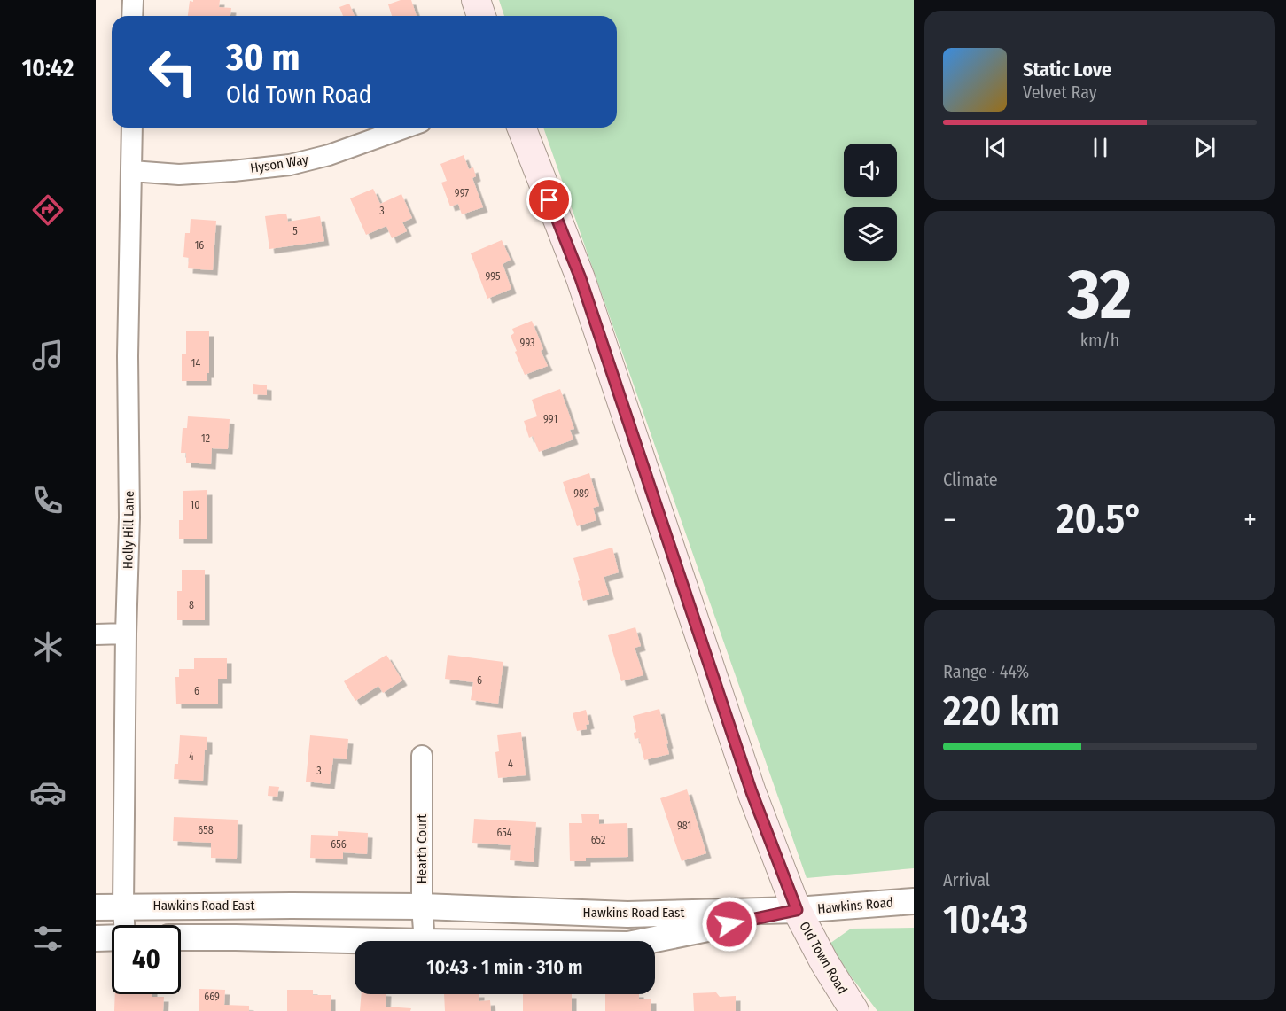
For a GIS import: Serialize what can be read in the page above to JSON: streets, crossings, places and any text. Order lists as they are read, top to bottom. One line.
{"streets":{"main road":["Old Town Road"],"street":["Hyson Way","Holly Hill Lane","Hearth Court","Hawkins Road East","Hawkins Road"]},"crossings":[["Hyson Way","Holly Hill Lane"],["Holly Hill Lane","Hawkins Road East"],["Hearth Court","Hawkins Road East"],["Hawkins Road East","Hawkins Road"],["Hawkins Road East","Old Town Road"],["Hawkins Road","Old Town Road"]],"house_numbers":["997","3","5","16","995","993","14","991","12","989","10","8","6","6","4","4","3","981","658","654","652","656","669"],"page":{"tabs":"10:42","turn":["30 m","Old Town Road"],"song":["Static Love","Velvet Ray"],"tile":[["32","km/h"],"Climate",["Range · 44%","220 km"],["Arrival","10:43"]],"heat":["−","20.5°","+"],"limit":"40","trip":"10:43 · 1 min · 310 m"}}
